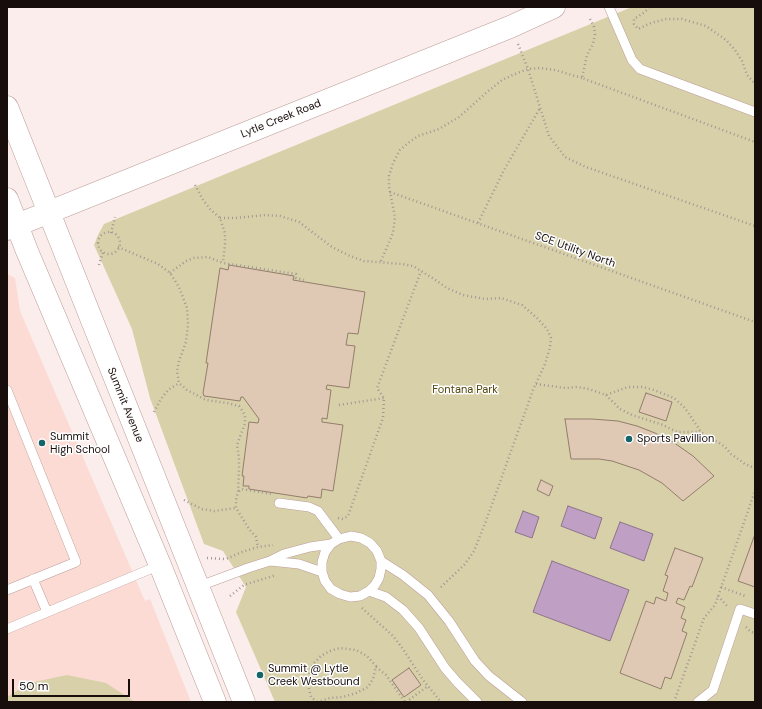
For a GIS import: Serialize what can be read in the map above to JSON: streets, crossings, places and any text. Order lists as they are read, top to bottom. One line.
{"streets":{"main road":["Lytle Creek Road","Summit Avenue"],"path":["SCE Utility North"]},"crossings":[["Lytle Creek Road","Summit Avenue"]],"parks":["Fontana Park"],"places":["Sports Pavillion","Summit High School","Summit @ Lytle Creek Westbound"],"scale_bar":"50 m"}
